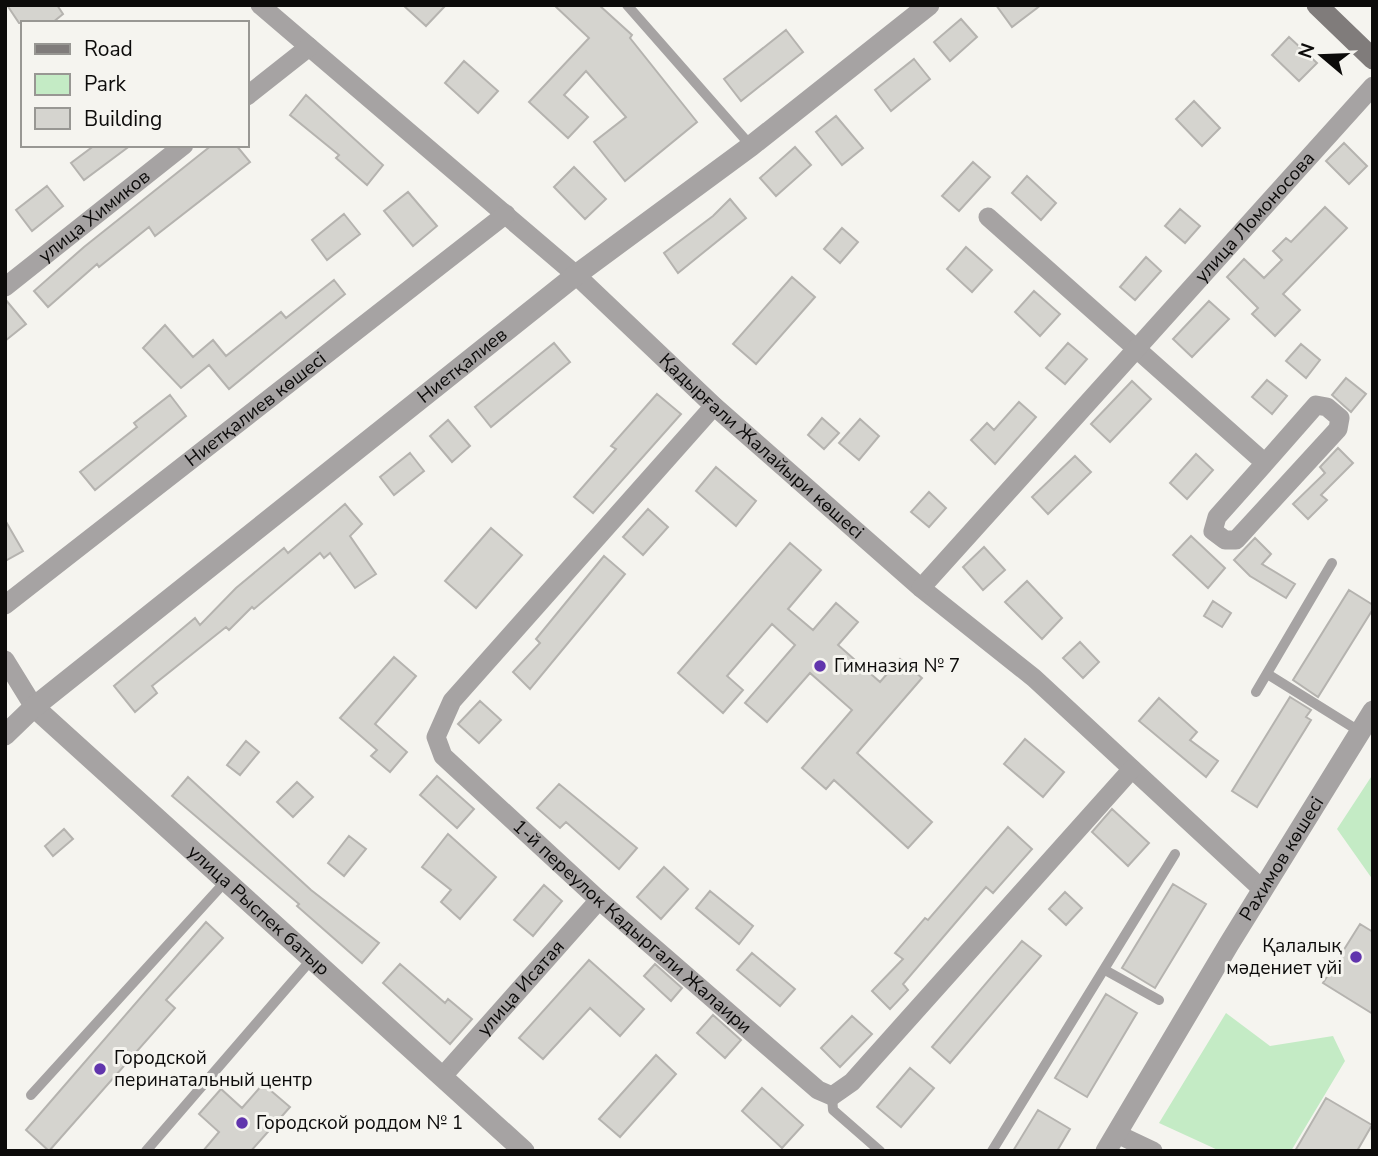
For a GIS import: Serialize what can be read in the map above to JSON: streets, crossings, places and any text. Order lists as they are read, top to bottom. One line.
{"streets":{"street":["улица Химиков","улица Ломоносова","Ниетқалиев","Ниетқалиев көшесі","Қадырғали Жалайыри көшесі","Рахимов көшесі","улица Рыспек батыр","1-й переулок Кадыргали Жалаири","улица Исатая"]},"crossings":[["улица Ломоносова","Қадырғали Жалайыри көшесі"],["Ниетқалиев","Қадырғали Жалайыри көшесі"],["Ниетқалиев","улица Рыспек батыр"],["Ниетқалиев көшесі","Қадырғали Жалайыри көшесі"],["Қадырғали Жалайыри көшесі","Рахимов көшесі"],["Қадырғали Жалайыри көшесі","1-й переулок Кадыргали Жалаири"],["улица Рыспек батыр","улица Исатая"],["1-й переулок Кадыргали Жалаири","улица Исатая"]],"places":["Гимназия № 7","Қалалық мәдениет үйі","Городской перинатальный центр","Городской роддом № 1"],"legend":["Road","Park","Building"],"north":"left"}
